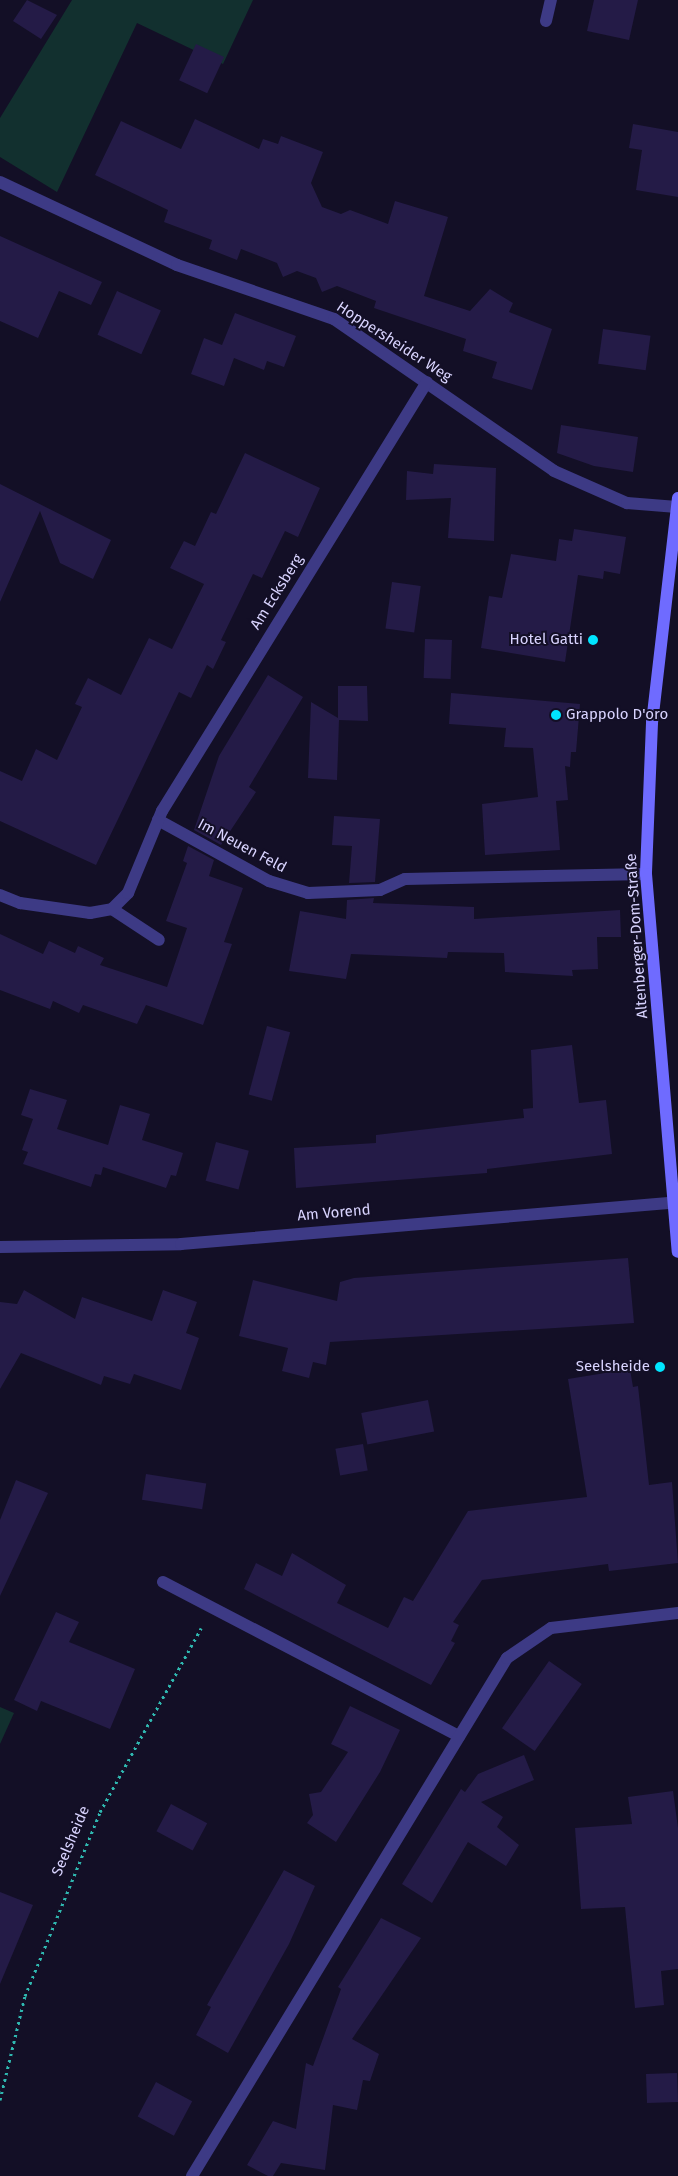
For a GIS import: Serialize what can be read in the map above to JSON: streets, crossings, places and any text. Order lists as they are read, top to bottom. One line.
{"streets":{"main road":["Altenberger-Dom-Straße"],"street":["Hoppersheider Weg","Am Ecksberg","Im Neuen Feld","Am Vorend"],"path":["Seelsheide"]},"crossings":[["Hoppersheider Weg","Am Ecksberg"],["Hoppersheider Weg","Altenberger-Dom-Straße"],["Am Ecksberg","Im Neuen Feld"],["Im Neuen Feld","Altenberger-Dom-Straße"],["Altenberger-Dom-Straße","Am Vorend"]],"places":["Hotel Gatti","Grappolo D'oro","Seelsheide"]}
